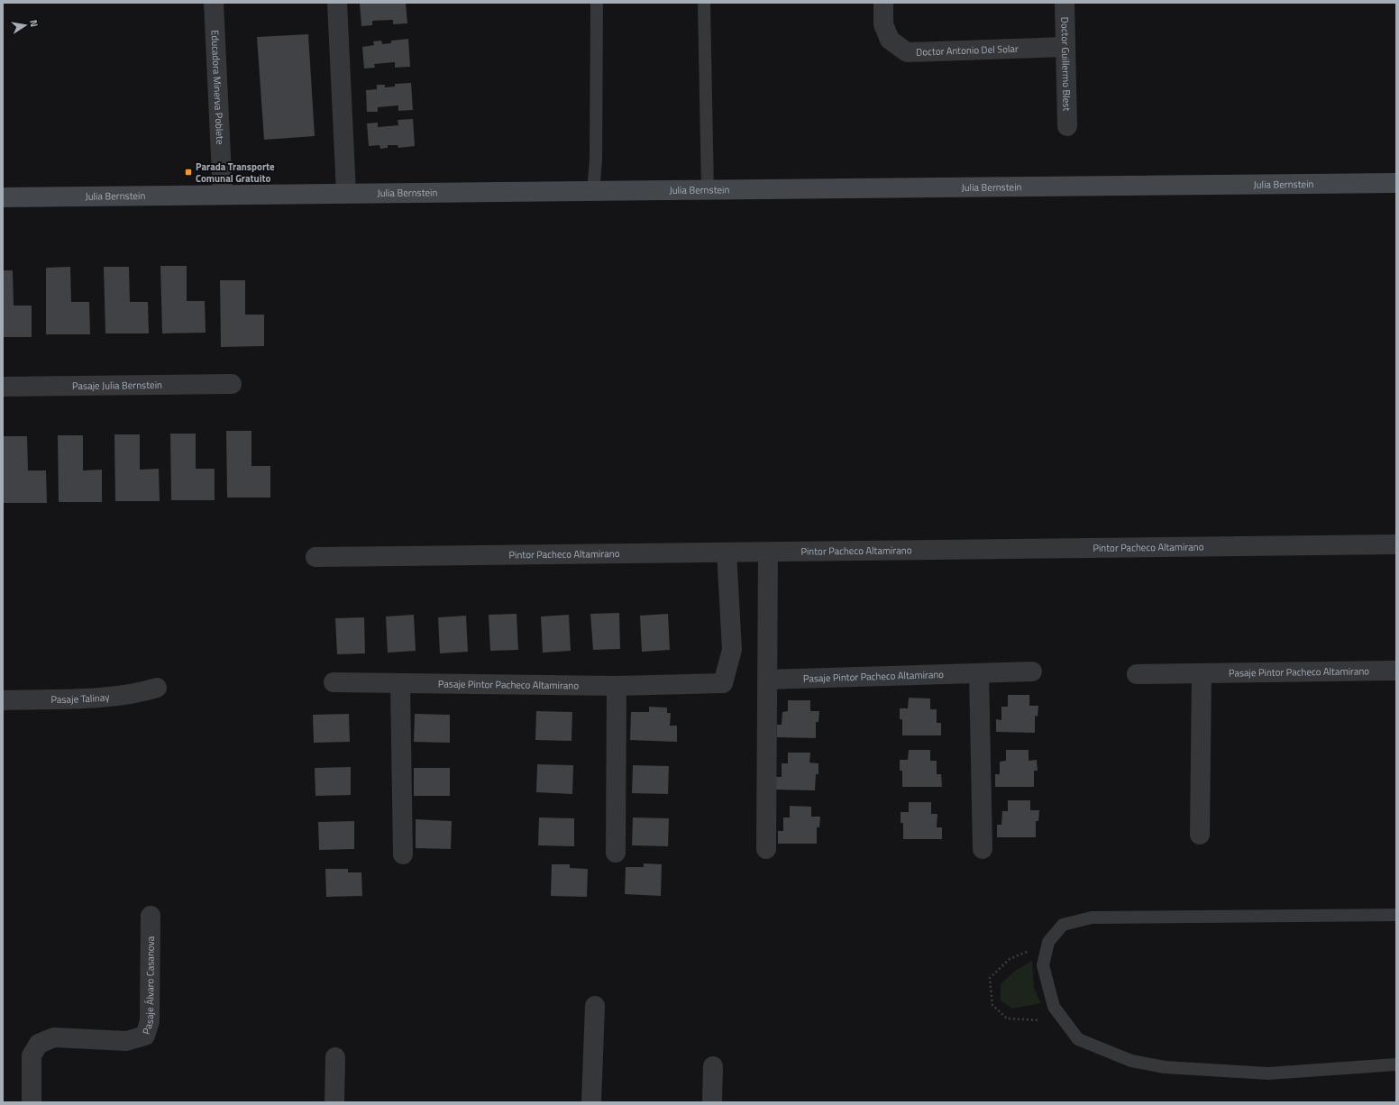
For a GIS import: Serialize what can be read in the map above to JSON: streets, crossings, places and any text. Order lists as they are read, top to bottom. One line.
{"streets":{"street":["Doctor Antonio Del Solar","Doctor Guillermo Blest","Educadora Minerva Poblete","Julia Bernstein","Pasaje Julia Bernstein","Pintor Pacheco Altamirano","Pasaje Pintor Pacheco Altamirano","Pasaje Talinay","Pasaje Álvaro Casanova"]},"crossings":[["Doctor Antonio Del Solar","Doctor Guillermo Blest"],["Educadora Minerva Poblete","Julia Bernstein"],["Pintor Pacheco Altamirano","Pasaje Pintor Pacheco Altamirano"]],"places":{"transit":["Parada Transporte Comunal Gratuito"]},"north":"right"}
